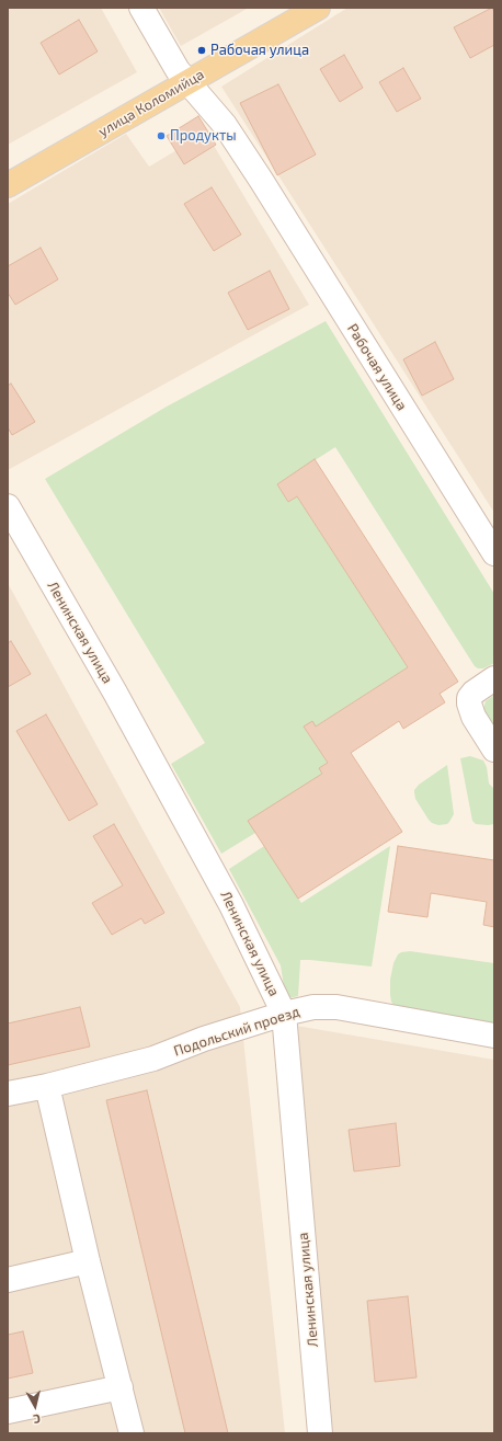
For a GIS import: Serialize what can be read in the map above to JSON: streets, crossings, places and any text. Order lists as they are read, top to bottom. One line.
{"streets":{"main road":["улица Коломийца"],"street":["Рабочая улица","Ленинская улица","Подольский проезд"]},"crossings":[["улица Коломийца","Рабочая улица"],["Ленинская улица","Подольский проезд"]],"places":["Рабочая улица","Продукты"],"north":"bottom"}
